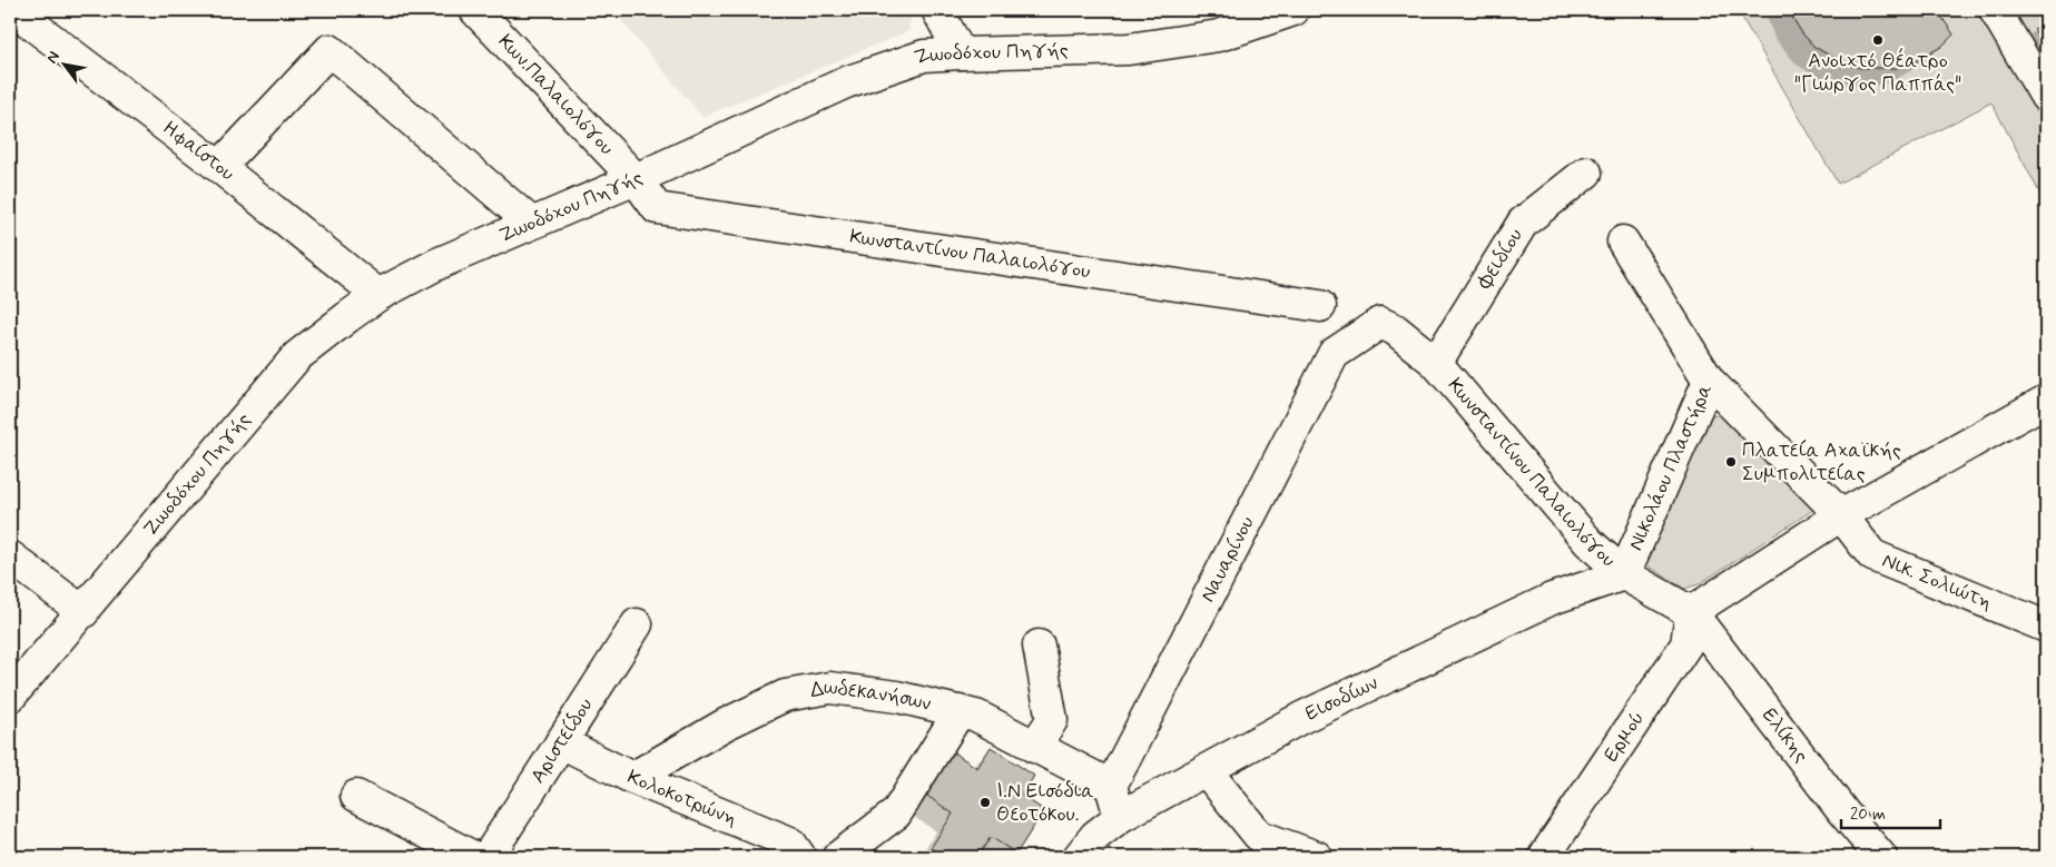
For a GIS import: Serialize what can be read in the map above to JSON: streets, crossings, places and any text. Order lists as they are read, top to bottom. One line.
{"streets":{"street":["Ζωοδόχου Πηγής","Κων.Παλαιολόγου","Ηφαίστου","Κωνσταντίνου Παλαιολόγου","Φειδίου","Νικολάου Πλαστήρα","Ναυαρίνου","Νικ. Σολιώτη","Εισοδίων","Δωδεκανήσων","Ελίκης","Ερμού","Αριστείδου","Κολοκοτρώνη"]},"crossings":[["Ζωοδόχου Πηγής","Κων.Παλαιολόγου"],["Ζωοδόχου Πηγής","Ηφαίστου"],["Ζωοδόχου Πηγής","Κωνσταντίνου Παλαιολόγου"],["Κων.Παλαιολόγου","Κωνσταντίνου Παλαιολόγου"],["Κωνσταντίνου Παλαιολόγου","Φειδίου"],["Κωνσταντίνου Παλαιολόγου","Νικολάου Πλαστήρα"],["Κωνσταντίνου Παλαιολόγου","Ναυαρίνου"],["Κωνσταντίνου Παλαιολόγου","Εισοδίων"],["Κωνσταντίνου Παλαιολόγου","Ελίκης"],["Κωνσταντίνου Παλαιολόγου","Ερμού"],["Νικολάου Πλαστήρα","Νικ. Σολιώτη"],["Νικολάου Πλαστήρα","Εισοδίων"],["Ναυαρίνου","Δωδεκανήσων"],["Δωδεκανήσων","Κολοκοτρώνη"],["Ελίκης","Ερμού"],["Αριστείδου","Κολοκοτρώνη"]],"places":["Ανοιχτό Θέατρο \"Γιώργος Παππάς\"","Πλατεία Αχαϊκής Συμπολιτείας","Ι.Ν Εισόδια Θεοτόκου."],"scale_bar":"20 m","north":"top left"}
